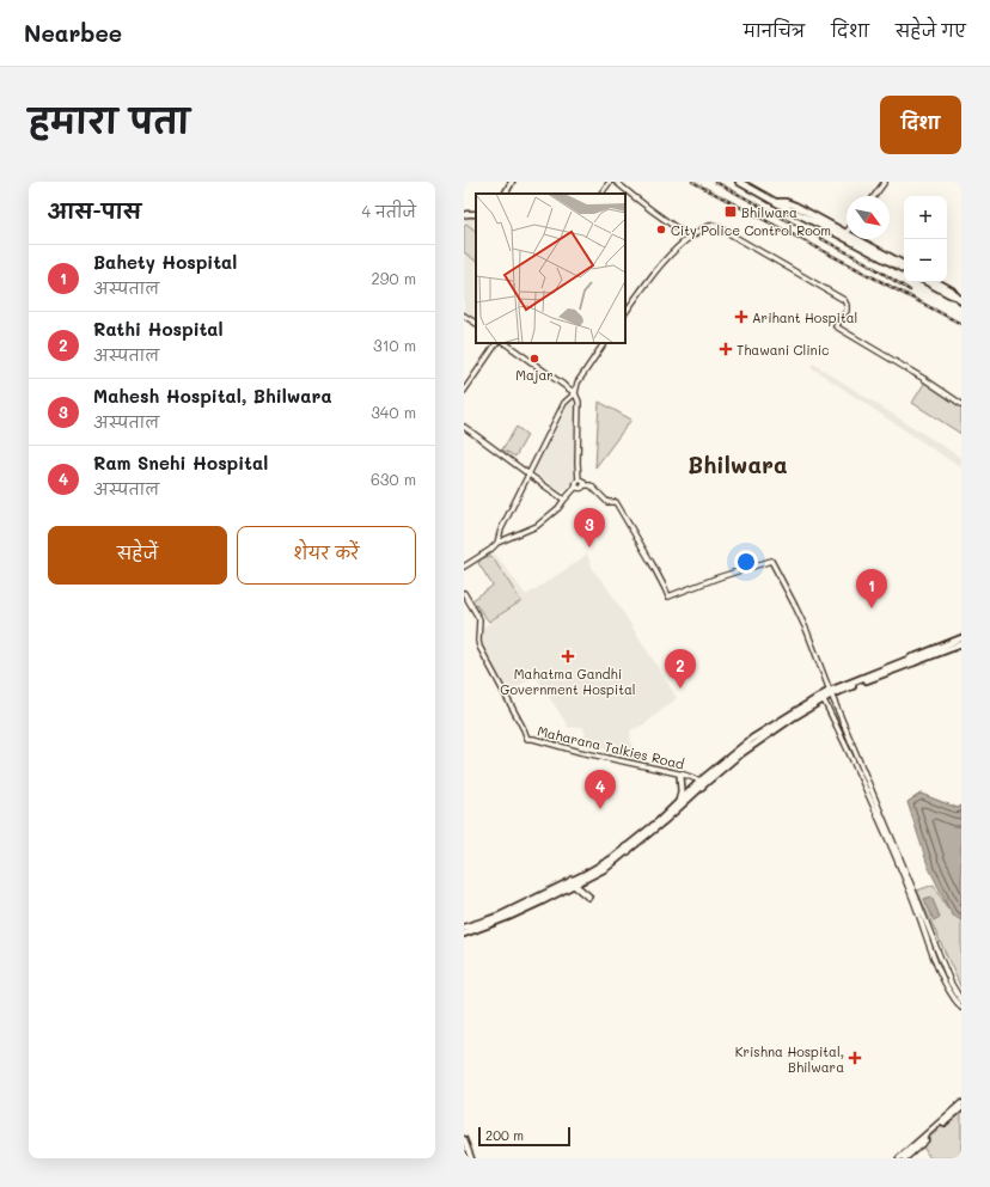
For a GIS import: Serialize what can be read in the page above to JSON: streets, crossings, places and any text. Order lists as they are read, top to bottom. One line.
{"streets":{"street":["Maharana Talkies Road"]},"districts":["Bhilwara"],"places":{"transit":["Bhilwara"],"other":["City Police Control Room","Majar"],"health":["Arihant Hospital","Thawani Clinic","Mahatma Gandhi Government Hospital","Krishna Hospital, Bhilwara"]},"scale_bar":"200 m","north":"bottom right","page":{"header":"Nearbee","nav":["मानचित्र","दिशा","सहेजे गए"],"title":"हमारा पता","buttons":["दिशा",["सहेजें","शेयर करें"]],"heading":["आस-पास","4 नतीजे"],"map_buttons":["+","−"],"list":[{"mark":"1","name":"Bahety Hospital","note":"अस्पताल","value":"290 m"},{"mark":"2","name":"Rathi Hospital","note":"अस्पताल","value":"310 m"},{"mark":"3","name":"Mahesh Hospital, Bhilwara","note":"अस्पताल","value":"340 m"},{"mark":"4","name":"Ram Snehi Hospital","note":"अस्पताल","value":"630 m"}],"pins":["3","1","2","4"],"scale":"200 m"}}
